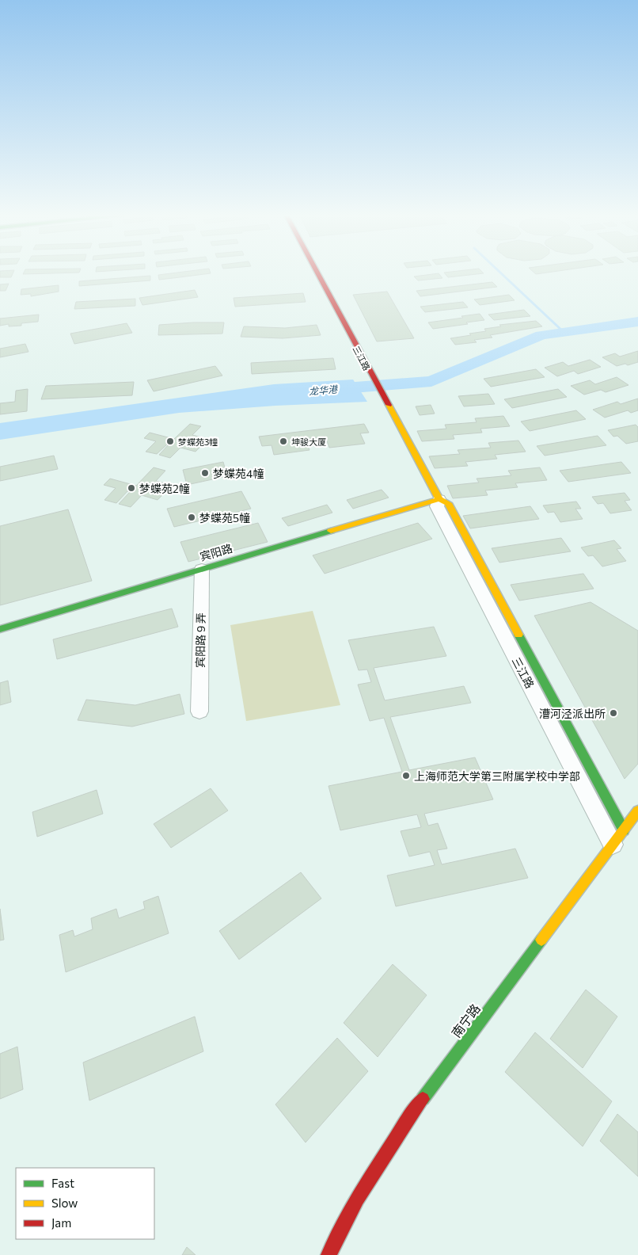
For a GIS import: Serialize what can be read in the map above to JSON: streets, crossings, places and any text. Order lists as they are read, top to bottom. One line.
{"streets":{"street":["三江路","宾阳路","宾阳路 9 弄","南宁路"]},"crossings":[["三江路","宾阳路"],["三江路","南宁路"],["宾阳路","宾阳路 9 弄"]],"water":["龙华港"],"places":["梦蝶苑3幢","坤骏大厦","梦蝶苑4幢","梦蝶苑2幢","梦蝶苑5幢","漕河泾派出所","上海师范大学第三附属学校中学部"],"legend":["Fast","Slow","Jam"]}
